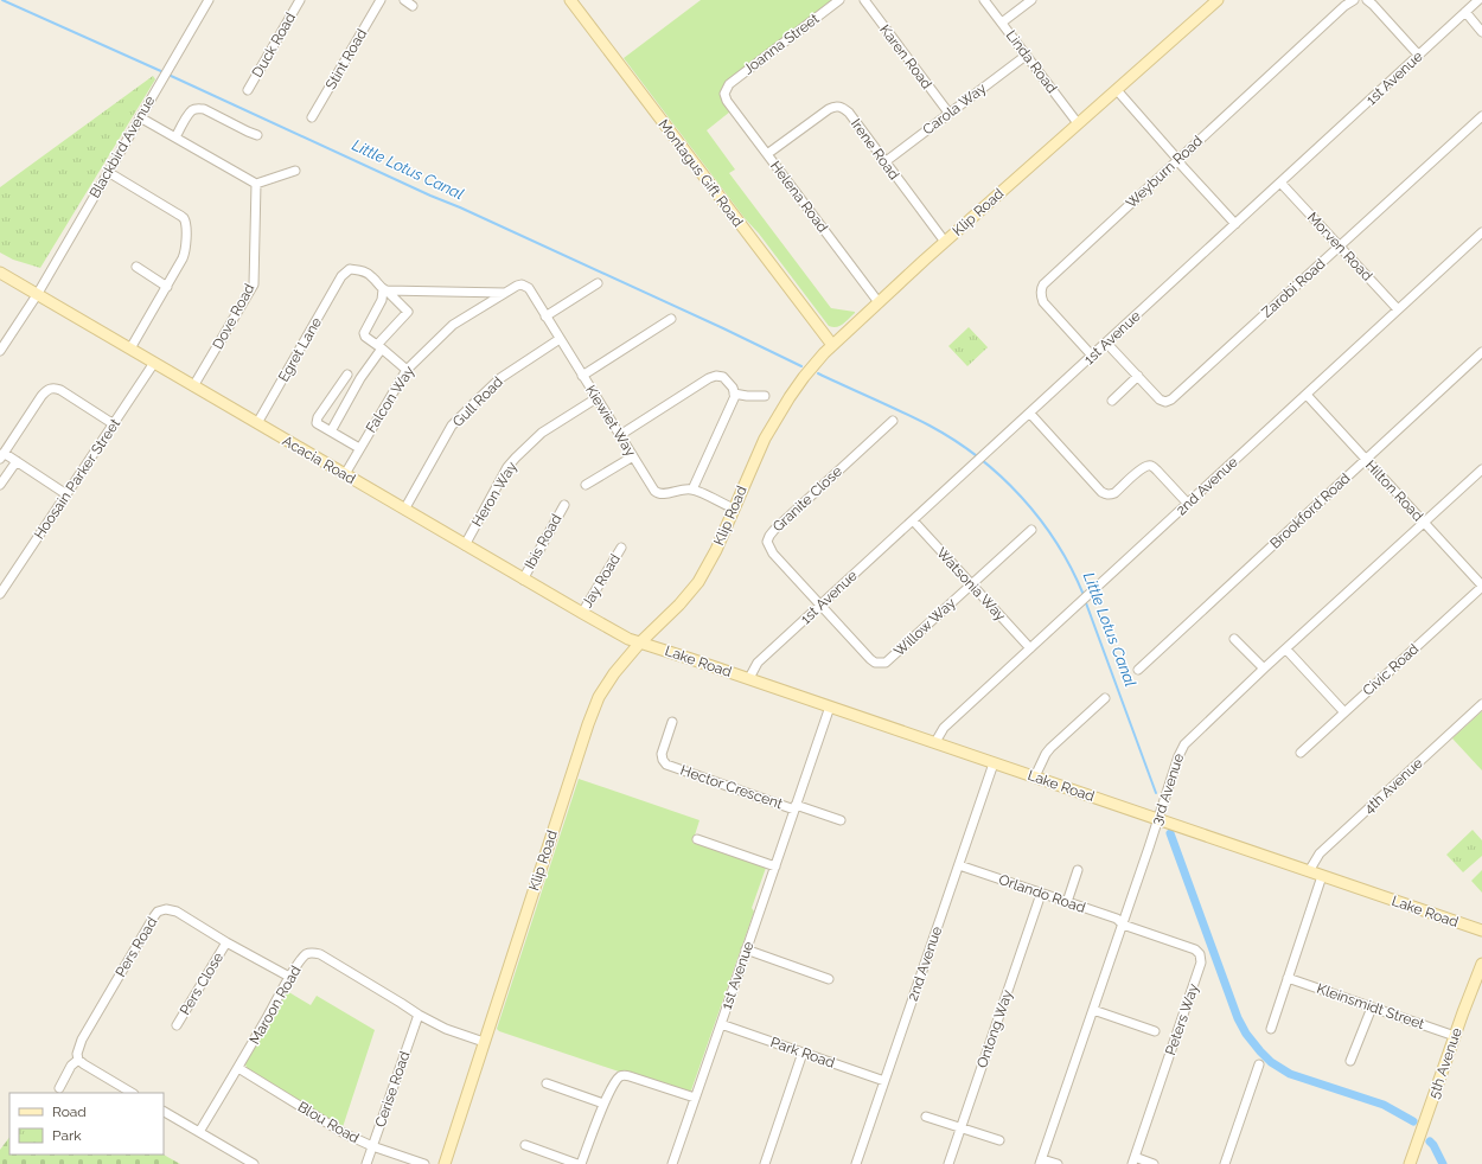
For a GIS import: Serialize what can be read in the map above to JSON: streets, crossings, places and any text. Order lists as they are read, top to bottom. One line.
{"streets":{"street":["Joanna Street","Duck Road","Karen Road","Stint Road","Linda Road","1st Avenue","Carola Way","Blackbird Avenue","Irene Road","Weyburn Road","Montagus Gift Road","Helena Road","Klip Road","Morven Road","Zarobi Road","Dove Road","Egret Lane","Falcon Way","Gull Road","Kiewiet Way","Acacia Road","Hoosain Parker Street","2nd Avenue","Hilton Road","Heron Way","Granite Close","Brookford Road","Ibis Road","Jay Road","Watsonia Way","Willow Way","Lake Road","Civic Road","4th Avenue","Hector Crescent","3rd Avenue","Orlando Road","Pers Road","Pers Close","Maroon Road","Kleinsmidt Street","Peters Way","Ontong Way","Park Road","5th Avenue","Cerise Road","Blou Road"]},"crossings":[["Joanna Street","Helena Road"],["Karen Road","Carola Way"],["Linda Road","Carola Way"],["Linda Road","Klip Road"],["1st Avenue","Weyburn Road"],["1st Avenue","Morven Road"],["1st Avenue","Zarobi Road"],["1st Avenue","Granite Close"],["1st Avenue","Watsonia Way"],["1st Avenue","Willow Way"],["1st Avenue","Lake Road"],["1st Avenue","Hector Crescent"],["1st Avenue","Park Road"],["Carola Way","Irene Road"],["Blackbird Avenue","Acacia Road"],["Irene Road","Helena Road"],["Irene Road","Klip Road"],["Montagus Gift Road","Klip Road"],["Helena Road","Klip Road"],["Klip Road","Acacia Road"],["Klip Road","Lake Road"],["Klip Road","Maroon Road"],["Morven Road","Zarobi Road"],["Morven Road","2nd Avenue"],["Dove Road","Acacia Road"],["Egret Lane","Acacia Road"],["Falcon Way","Kiewiet Way"],["Falcon Way","Acacia Road"],["Gull Road","Kiewiet Way"],["Gull Road","Acacia Road"],["Kiewiet Way","Heron Way"],["Acacia Road","Hoosain Parker Street"],["Acacia Road","Heron Way"],["Acacia Road","Ibis Road"],["Acacia Road","Jay Road"],["Acacia Road","Lake Road"],["2nd Avenue","Hilton Road"],["2nd Avenue","Watsonia Way"],["2nd Avenue","Lake Road"],["2nd Avenue","Orlando Road"],["2nd Avenue","Park Road"],["Hilton Road","Brookford Road"],["Hilton Road","Civic Road"],["Hilton Road","3rd Avenue"],["Granite Close","Willow Way"],["Watsonia Way","Willow Way"],["Lake Road","4th Avenue"],["Lake Road","3rd Avenue"],["3rd Avenue","Orlando Road"],["3rd Avenue","Peters Way"],["Orlando Road","Peters Way"],["Orlando Road","Ontong Way"],["Pers Road","Pers Close"],["Pers Road","Maroon Road"],["Maroon Road","Cerise Road"],["Maroon Road","Blou Road"],["Kleinsmidt Street","5th Avenue"],["Cerise Road","Blou Road"]],"water":["Little Lotus Canal"],"legend":["Road","Park"]}
